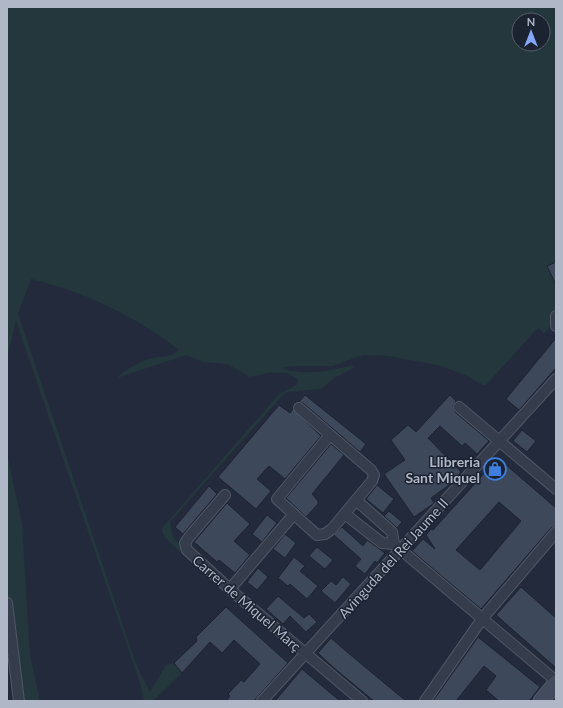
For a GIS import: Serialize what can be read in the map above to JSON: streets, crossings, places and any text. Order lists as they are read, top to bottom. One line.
{"streets":{"street":["Avinguda del Rei Jaume II","Carrer de Miquel Març"]},"crossings":[["Avinguda del Rei Jaume II","Carrer de Miquel Març"]],"places":{"shop":["Llibreria Sant Miquel"]},"north":"top"}
